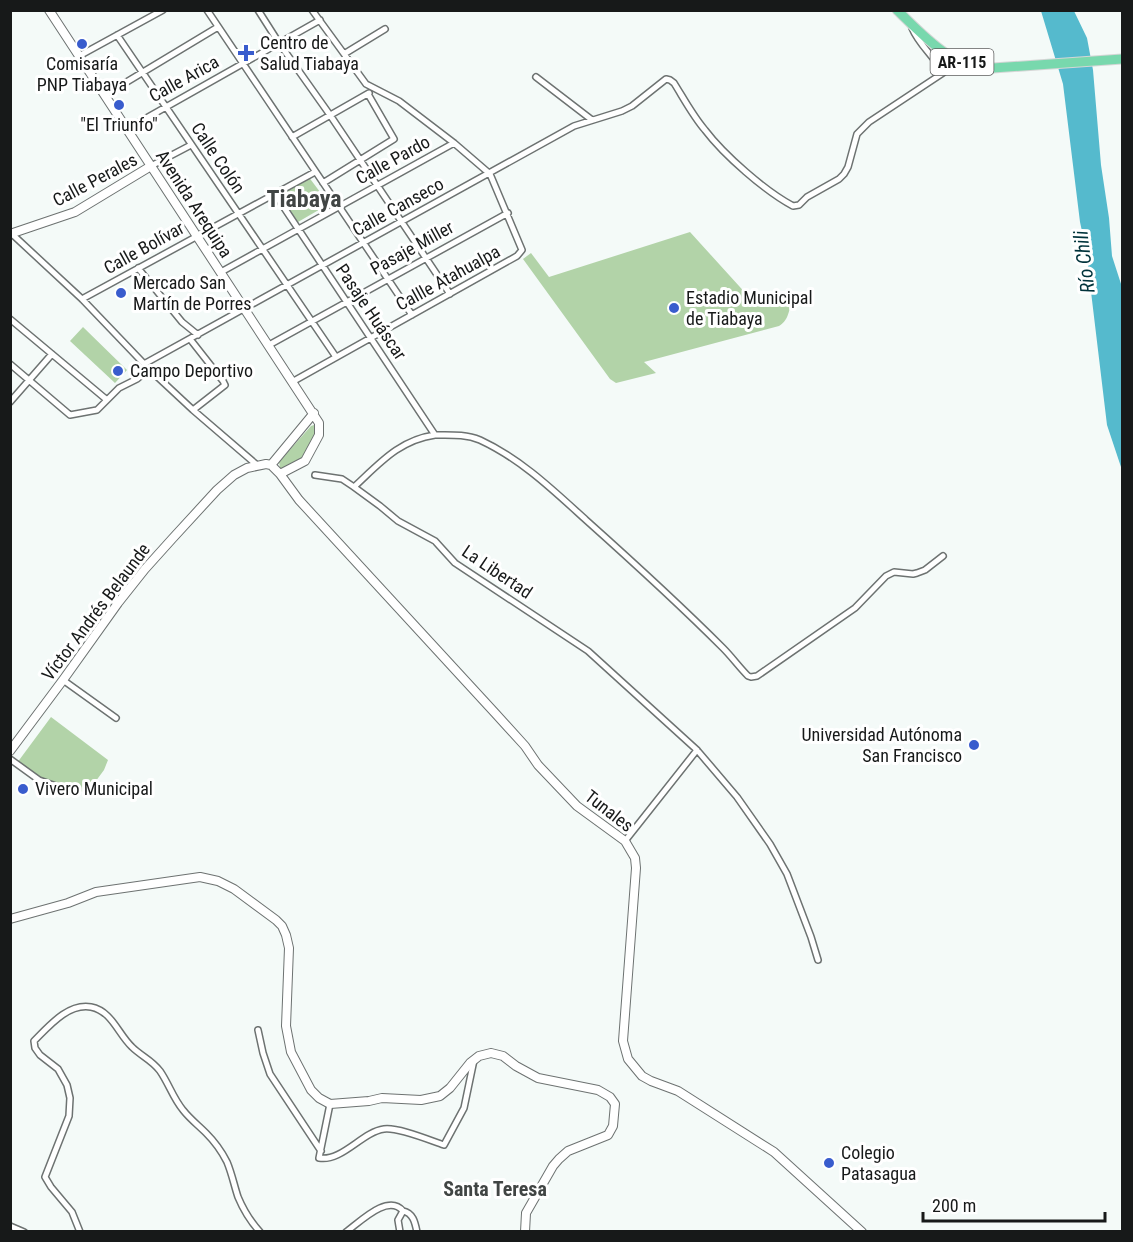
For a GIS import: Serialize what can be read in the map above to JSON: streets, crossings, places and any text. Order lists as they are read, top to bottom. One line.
{"streets":{"main road":["AR-115"],"street":["Calle Arica","Calle Colón","Calle Pardo","Calle Perales","Avenida Arequipa","Calle Canseco","Calle Bolívar","Pasaje Miller","Callle Atahualpa","Pasaje Huáscar","La Libertad","Víctor Andrés Belaunde","Tunales"]},"crossings":[["AR-115","Calle Canseco"],["Calle Arica","Calle Colón"],["Calle Arica","Avenida Arequipa"],["Calle Colón","Calle Pardo"],["Calle Colón","Calle Perales"],["Calle Colón","Calle Canseco"],["Calle Colón","Calle Bolívar"],["Calle Colón","Pasaje Miller"],["Calle Colón","Callle Atahualpa"],["Calle Pardo","Avenida Arequipa"],["Calle Pardo","Pasaje Huáscar"],["Calle Perales","Avenida Arequipa"],["Avenida Arequipa","Calle Canseco"],["Avenida Arequipa","Calle Bolívar"],["Avenida Arequipa","Pasaje Miller"],["Avenida Arequipa","Callle Atahualpa"],["Calle Canseco","Pasaje Huáscar"],["Calle Bolívar","Pasaje Huáscar"],["Pasaje Miller","Callle Atahualpa"],["Pasaje Miller","Pasaje Huáscar"],["Callle Atahualpa","Pasaje Huáscar"]],"districts":["Tiabaya","Santa Teresa"],"water":["Río Chili"],"places":{"other":["Comisaría PNP Tiabaya","\"El Triunfo\"","Mercado San Martín de Porres","Estadio Municipal de Tiabaya","Campo Deportivo","Universidad Autónoma San Francisco","Vivero Municipal","Colegio Patasagua"],"health":["Centro de Salud Tiabaya"]},"scale_bar":"200 m"}
